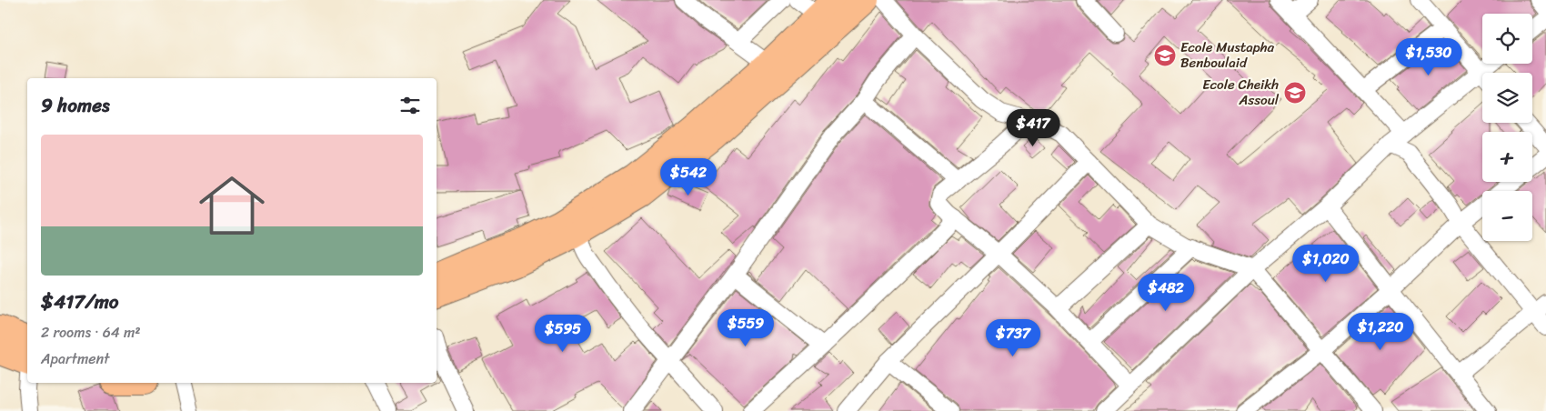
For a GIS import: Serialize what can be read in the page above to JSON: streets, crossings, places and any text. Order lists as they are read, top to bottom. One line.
{"places":{"school or university":["Ecole Mustapha Benboulaid","Ecole Cheikh Assoul"]},"page":{"map_buttons":["+","−"],"price":["$1,530","$417","$542","$1,020","$482","$559","$1,220","$595","$737"],"heading":"9 homes","list":[{"name":"$417/mo","note":"2 rooms · 64 m² · Apartment"}]}}
